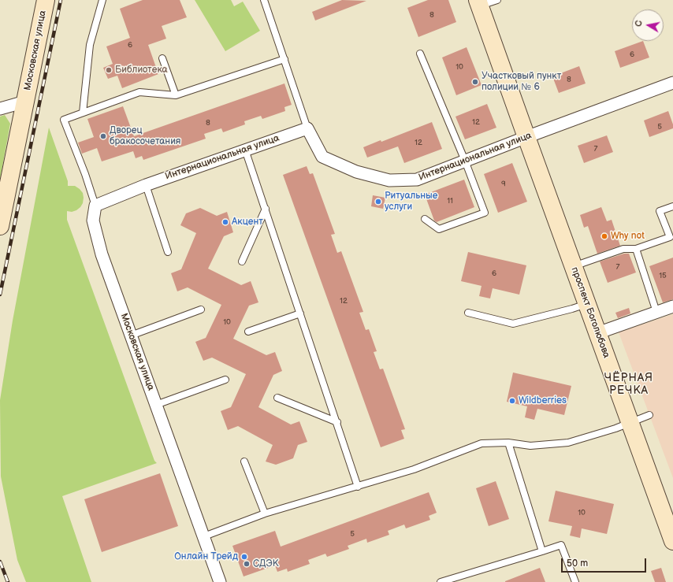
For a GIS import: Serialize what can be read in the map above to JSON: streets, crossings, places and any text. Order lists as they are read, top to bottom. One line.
{"streets":{"main road":["Московская улица","проспект Боголюбова"],"street":["Интернациональная улица"]},"crossings":[["Московская улица","Интернациональная улица"],["Интернациональная улица","проспект Боголюбова"]],"districts":["ЧЁРНАЯ РЕЧКА"],"places":["Библиотека","Участковый пункт полиции № 6","Дворец бракосочетания","Ритуальные услуги","Акцент","Why not","Wildberries","Онлайн Трейд","СДЭК"],"house_numbers":["8","6","6","10","8","12","8","5","12","7","9","11","7","6","15","12","10","10","5"],"scale_bar":"50 m","north":"left"}
